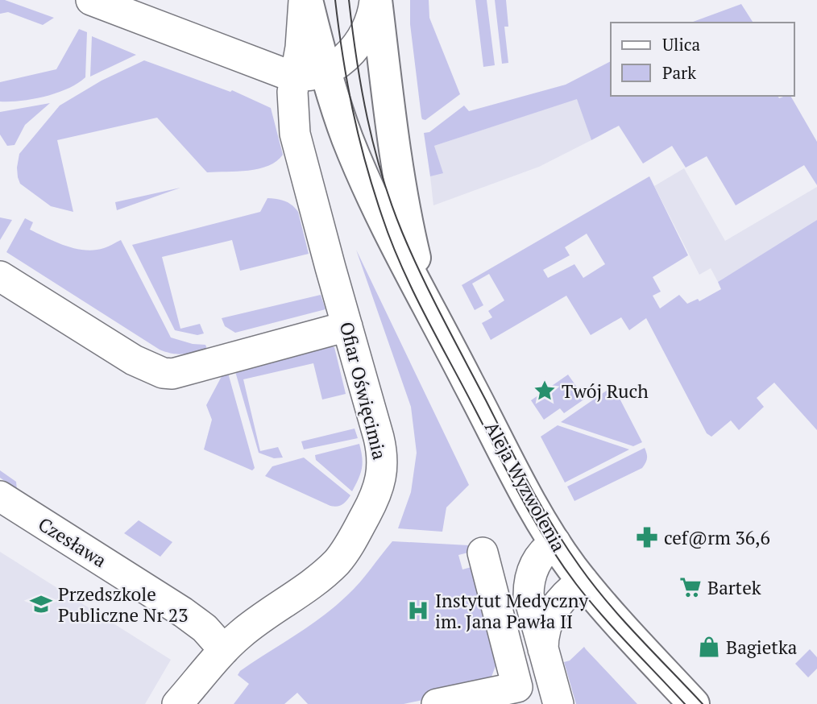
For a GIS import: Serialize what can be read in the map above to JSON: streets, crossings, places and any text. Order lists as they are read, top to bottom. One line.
{"streets":{"street":["Ofiar Oświęcimia","Aleja Wyzwolenia","Czesława"]},"crossings":[["Ofiar Oświęcimia","Czesława"]],"places":{"place":["Twój Ruch"],"pharmacy":["cef@rm 36,6"],"supermarket":["Bartek"],"school or university":["Przedszkole Publiczne Nr 23"],"hospital":["Instytut Medyczny im. Jana Pawła II"],"shop":["Bagietka"]},"legend":["Ulica","Park"]}
